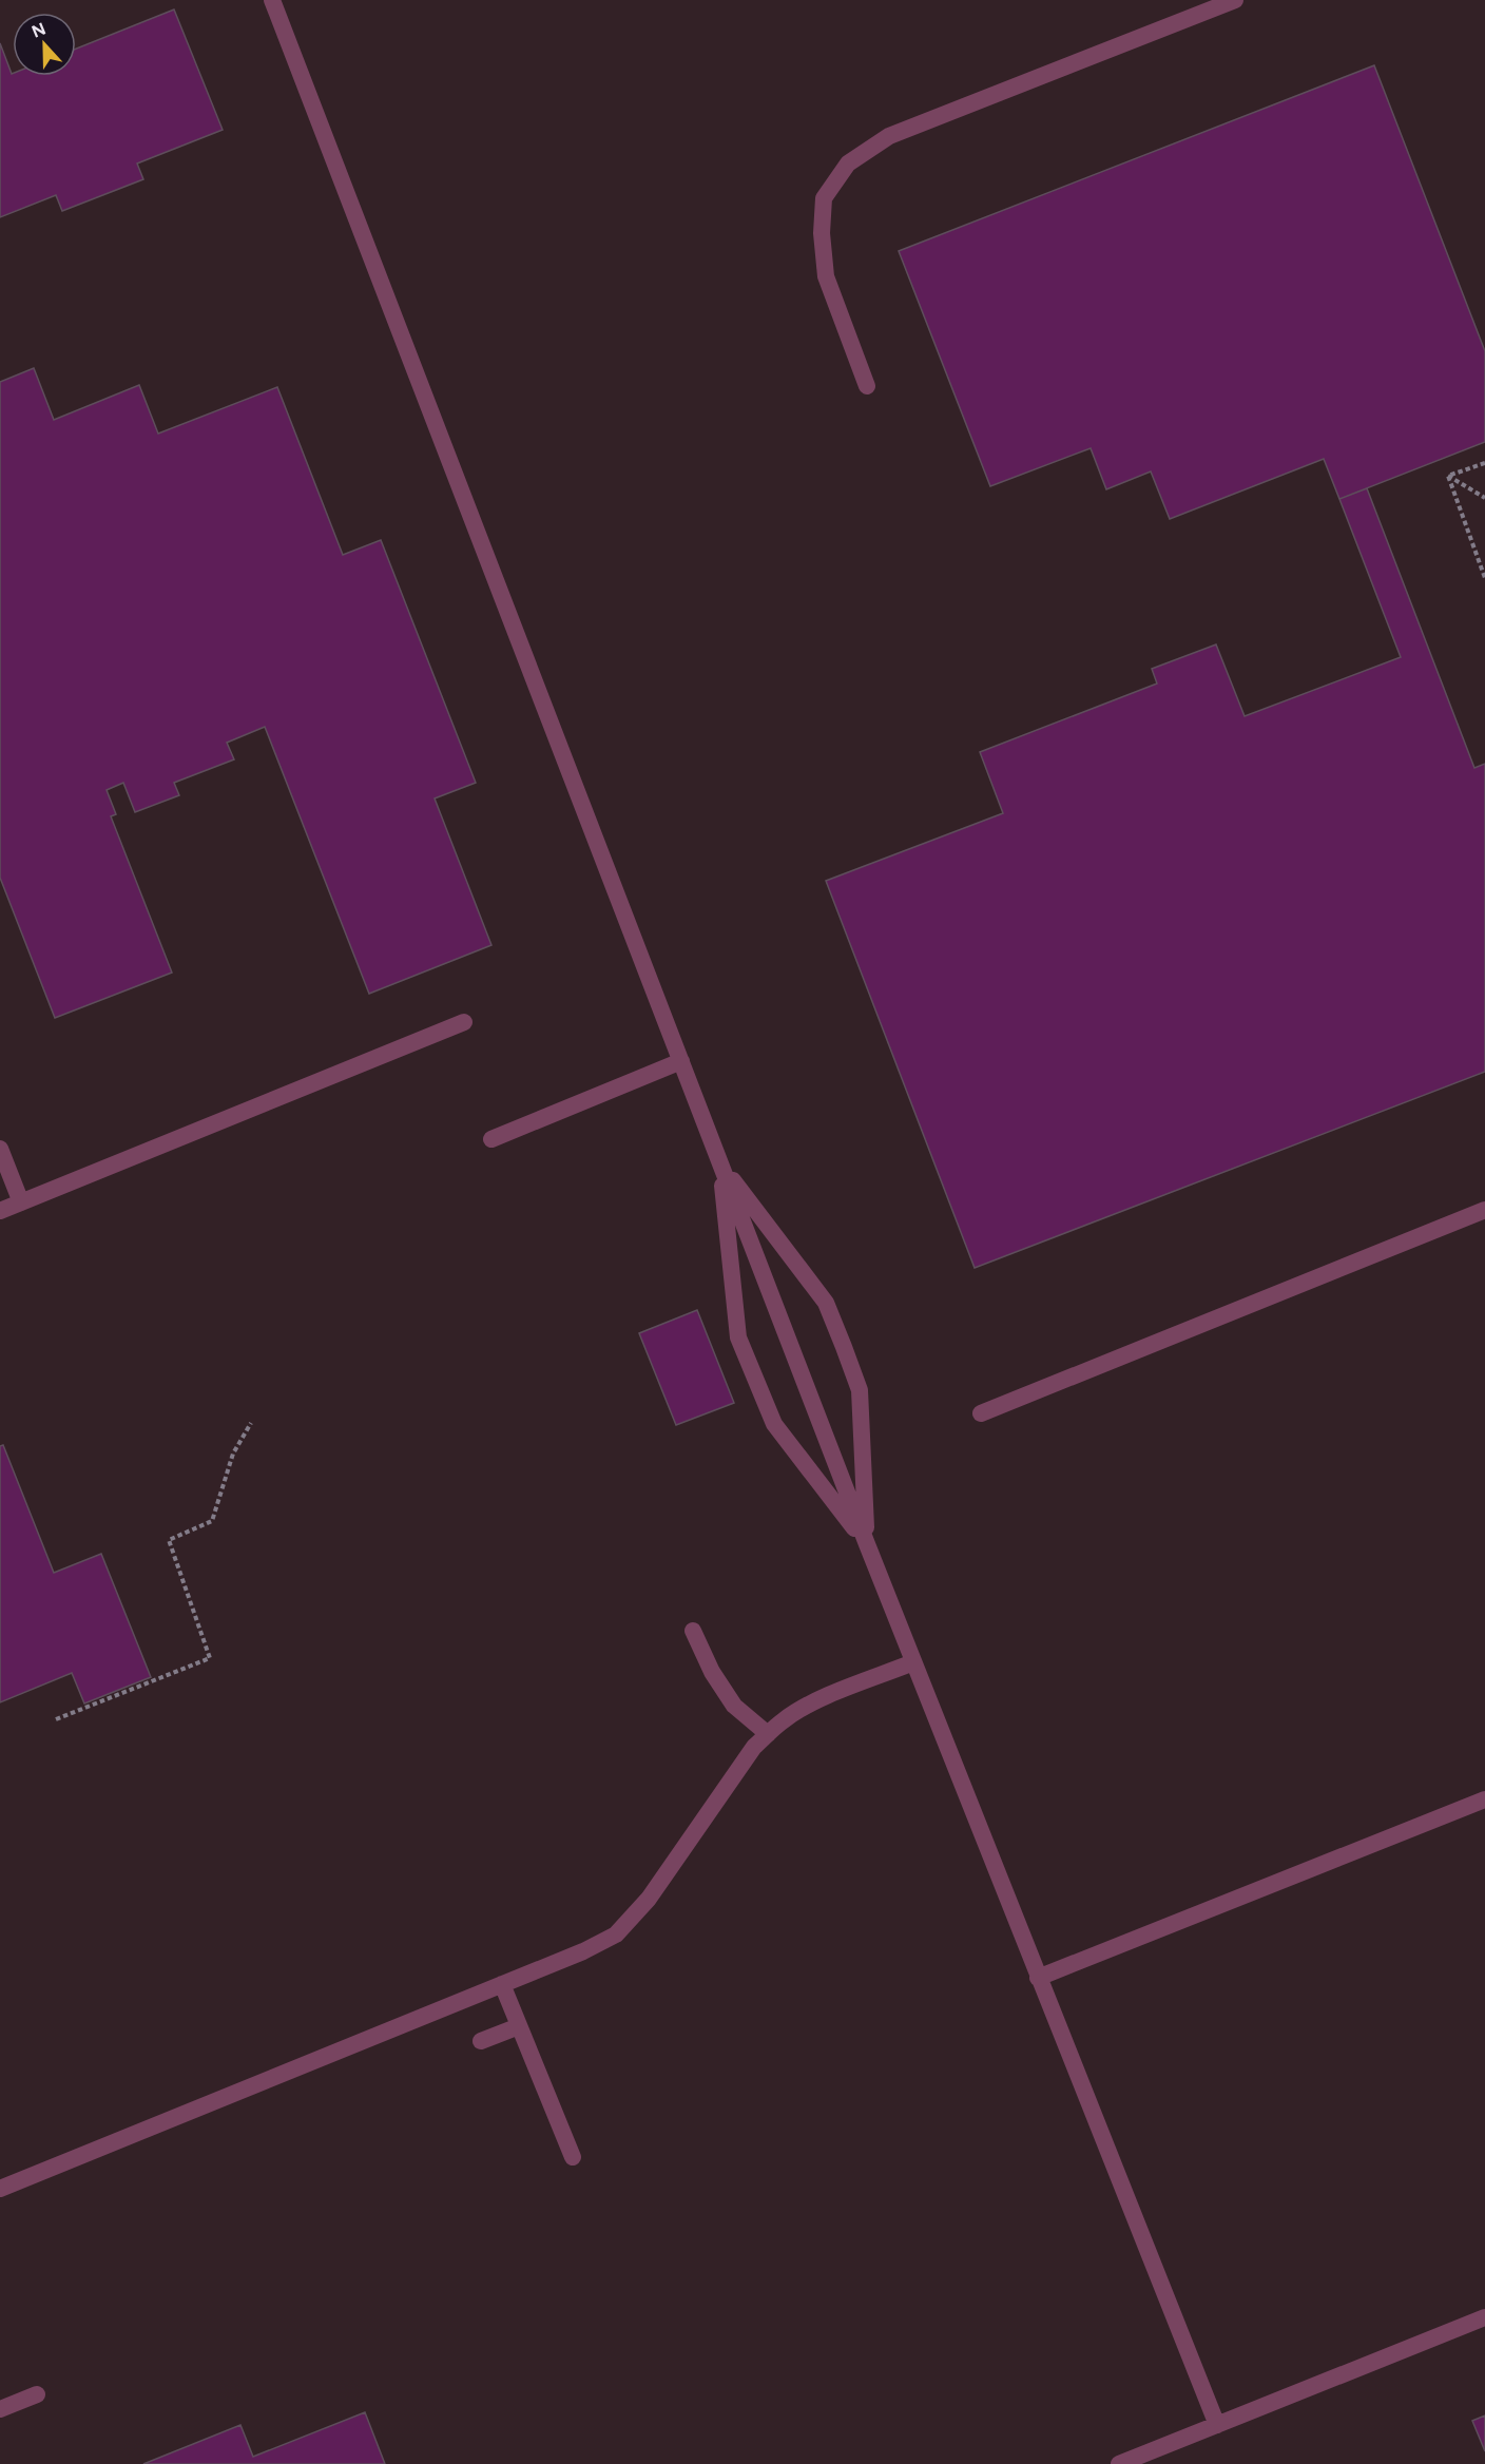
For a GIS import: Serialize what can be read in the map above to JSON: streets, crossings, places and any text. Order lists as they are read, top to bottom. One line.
{"north":"top"}
